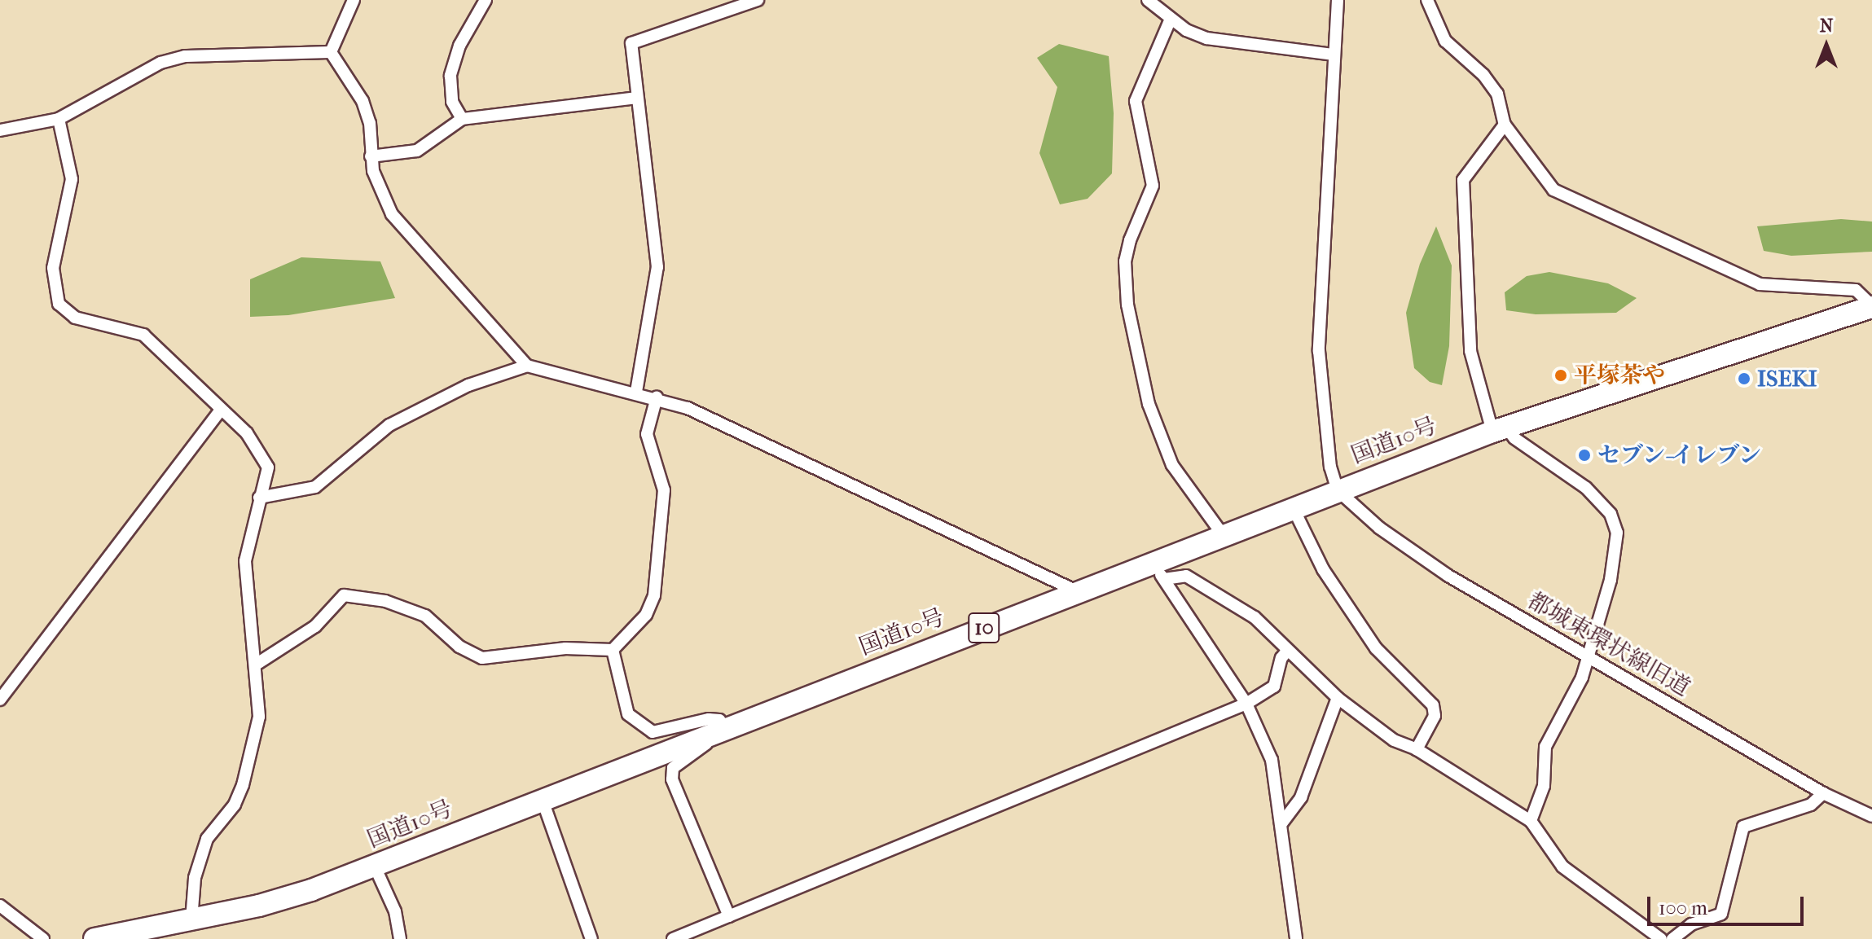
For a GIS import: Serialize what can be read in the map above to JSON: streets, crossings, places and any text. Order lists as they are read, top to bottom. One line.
{"streets":{"highway":["国道10号","10"],"street":["都城東環状線旧道"]},"crossings":[["国道10号","都城東環状線旧道"]],"places":["平塚茶や","ISEKI","セブン-イレブン"],"scale_bar":"100 m","north":"top"}
